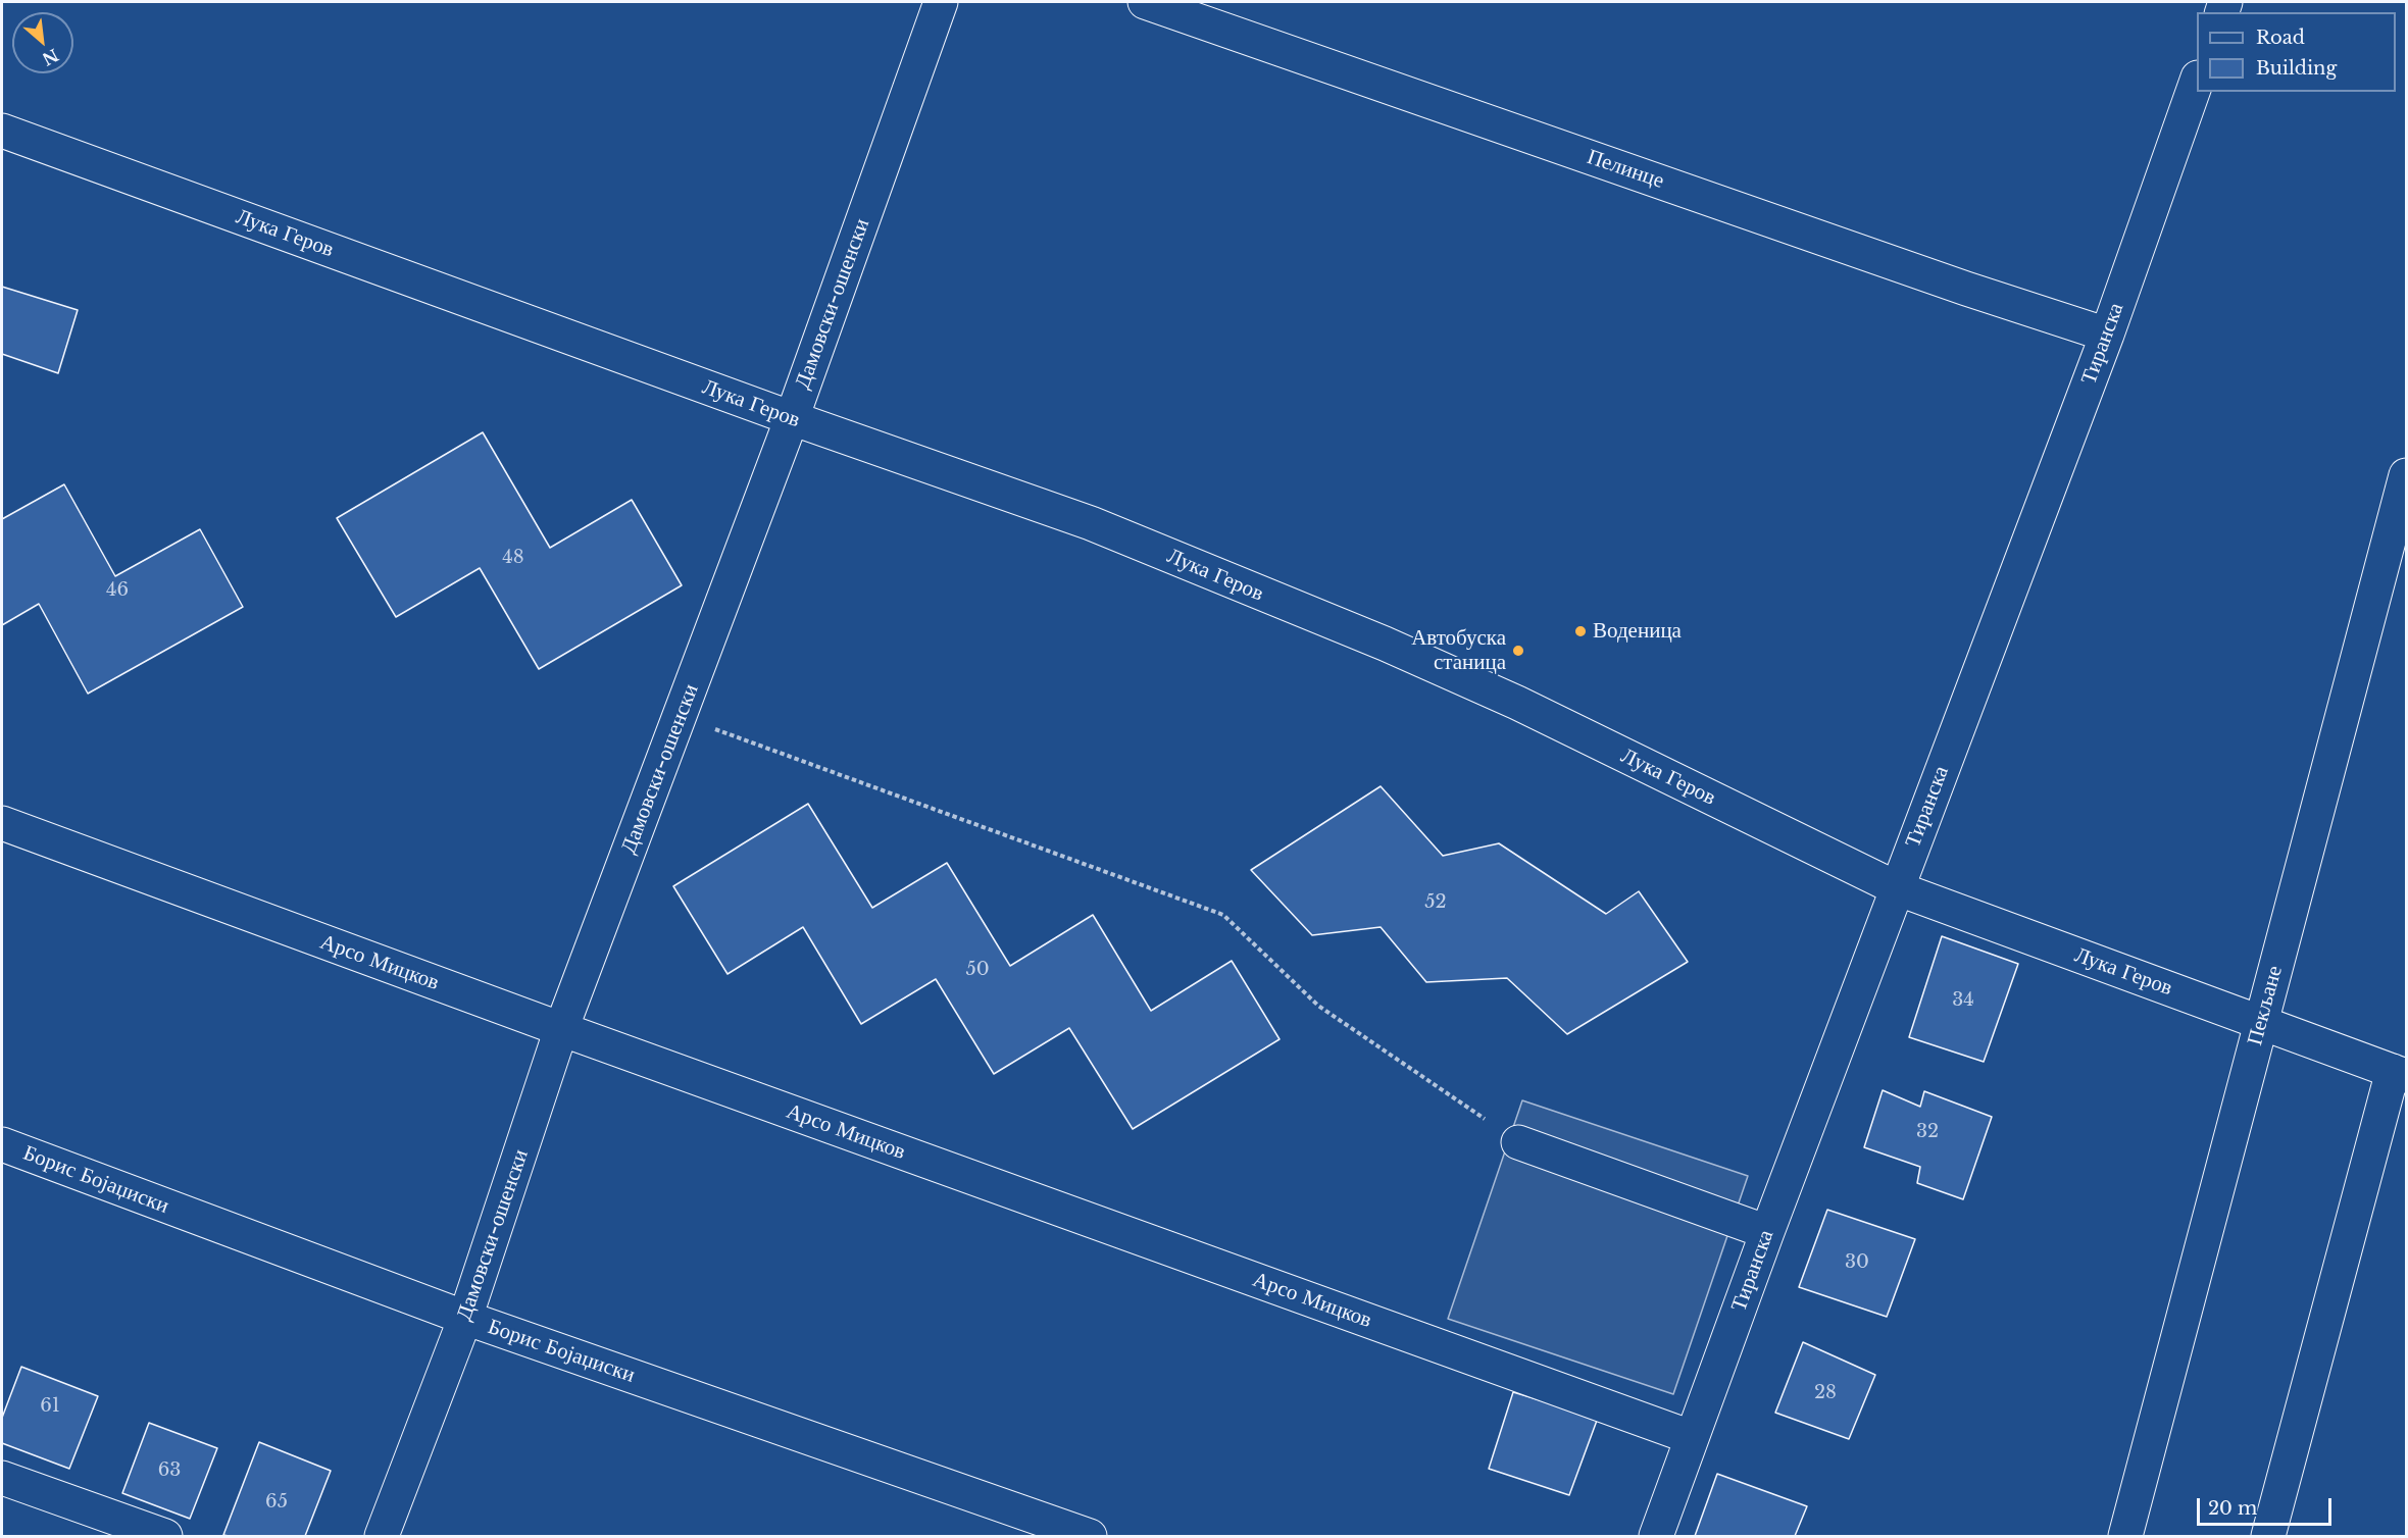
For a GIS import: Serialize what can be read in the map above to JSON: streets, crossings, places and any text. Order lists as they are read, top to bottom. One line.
{"streets":{"street":["Пелинце","Лука Геров","Дамовски-ошенски","Тиранска","Арсо Мицков","Пекљане","Борис Бојаџиски"]},"crossings":[["Пелинце","Тиранска"],["Лука Геров","Дамовски-ошенски"],["Лука Геров","Тиранска"],["Лука Геров","Пекљане"],["Дамовски-ошенски","Арсо Мицков"],["Дамовски-ошенски","Борис Бојаџиски"],["Тиранска","Арсо Мицков"]],"places":["Воденица","Автобуска станица"],"house_numbers":["48","46","52","50","34","32","30","28","61","63","65"],"legend":["Road","Building"],"scale_bar":"20 m","north":"bottom right"}
